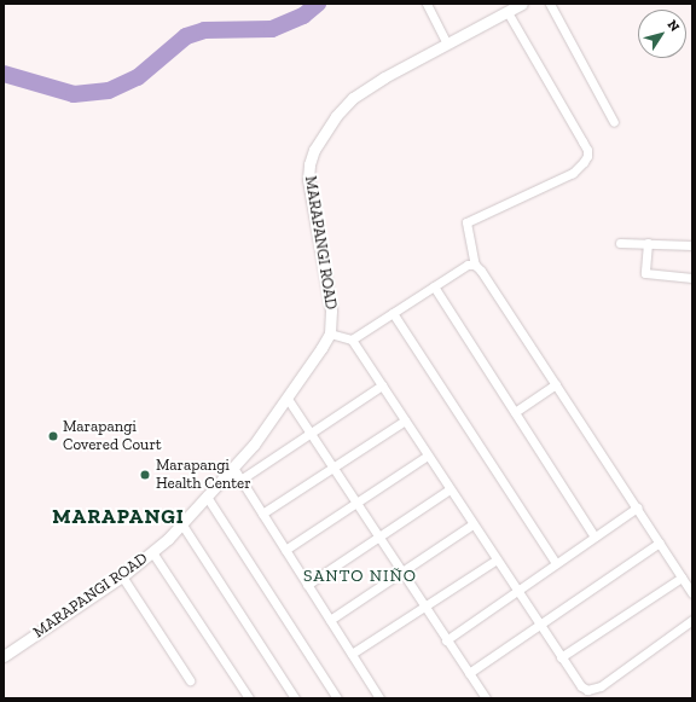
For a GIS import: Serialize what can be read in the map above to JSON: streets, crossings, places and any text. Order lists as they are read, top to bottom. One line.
{"streets":{"street":["MARAPANGI ROAD"]},"districts":["MARAPANGI","SANTO NIÑO"],"places":["Marapangi Covered Court","Marapangi Health Center"],"north":"top right"}
